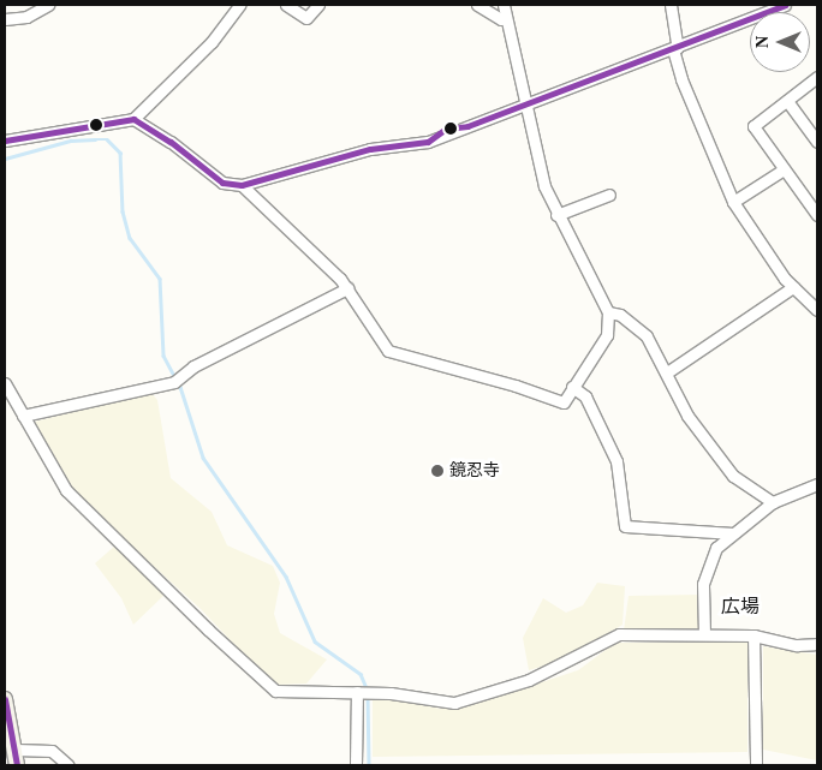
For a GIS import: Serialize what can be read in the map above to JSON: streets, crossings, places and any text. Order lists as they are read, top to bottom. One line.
{"districts":["広場"],"places":["鏡忍寺"],"north":"left"}
